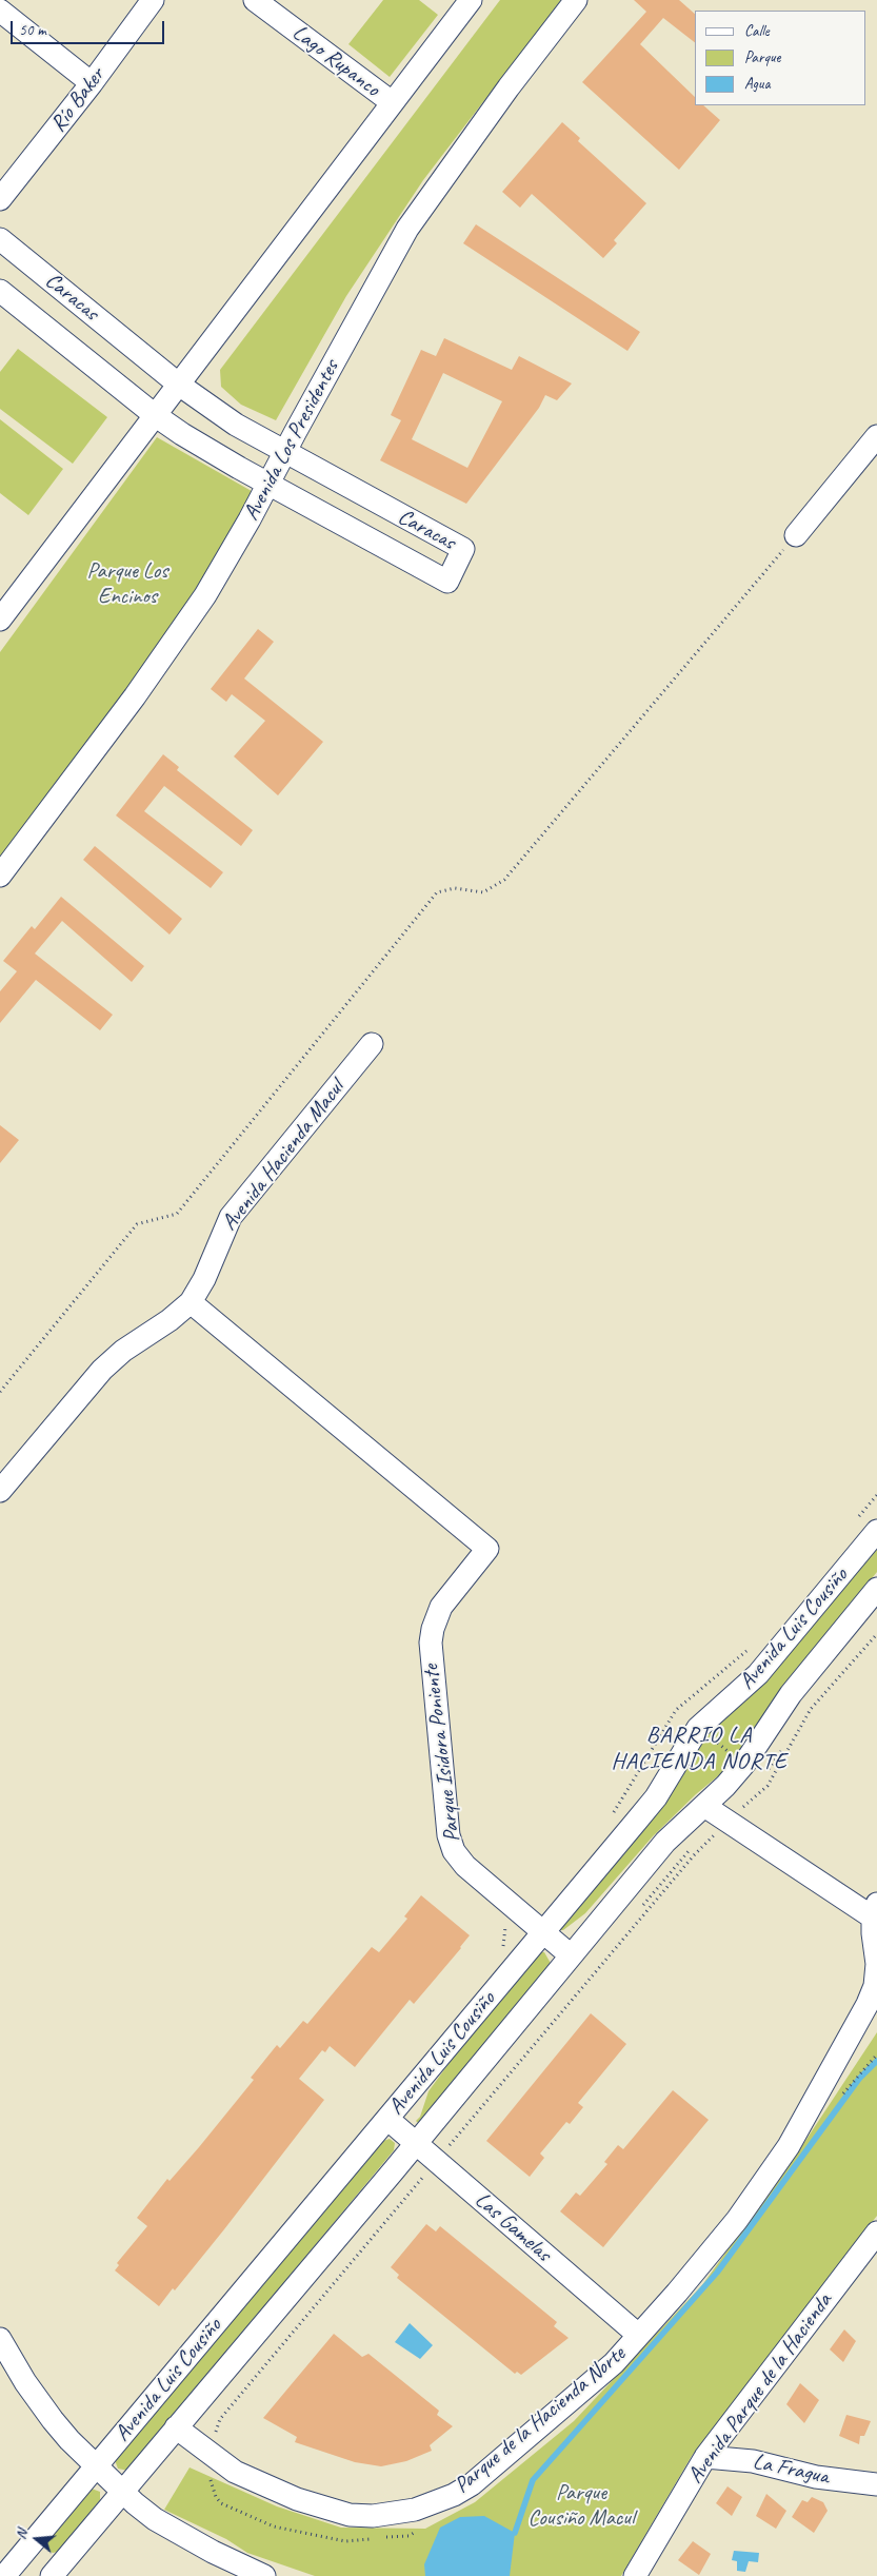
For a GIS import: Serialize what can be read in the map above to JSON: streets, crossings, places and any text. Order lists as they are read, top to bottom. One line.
{"streets":{"street":["Lago Rupanco","Río Baker","Caracas","Avenida Los Presidentes","Avenida Hacienda Macul","Avenida Luis Cousiño","Parque Isidora Poniente","Las Gamelas","Avenida Parque de la Hacienda","Parque de la Hacienda Norte","La Fragua"]},"crossings":[["Caracas","Avenida Los Presidentes"],["Avenida Hacienda Macul","Parque Isidora Poniente"],["Avenida Luis Cousiño","Parque Isidora Poniente"],["Avenida Luis Cousiño","Las Gamelas"],["Avenida Luis Cousiño","Parque de la Hacienda Norte"],["Las Gamelas","Parque de la Hacienda Norte"],["Avenida Parque de la Hacienda","La Fragua"]],"districts":["BARRIO LA HACIENDA NORTE"],"parks":["Parque Los Encinos","Parque Cousiño Macul"],"legend":["Calle","Parque","Agua"],"scale_bar":"50 m","north":"left"}
